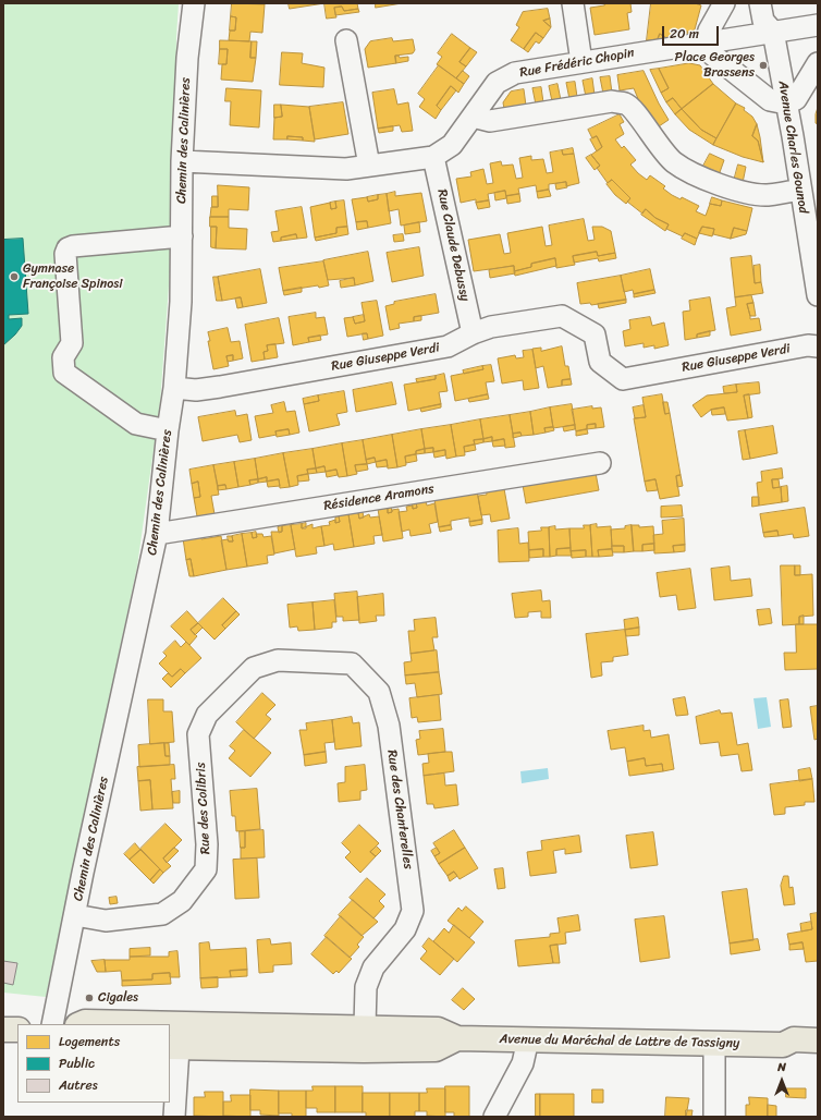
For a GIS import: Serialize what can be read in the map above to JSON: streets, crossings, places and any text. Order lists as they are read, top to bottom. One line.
{"streets":{"main road":["Avenue du Maréchal de Lattre de Tassigny"],"street":["Rue Frédéric Chopin","Chemin des Calinières","Avenue Charles Gounod","Rue Claude Debussy","Rue Giuseppe Verdi","Résidence Aramons","Rue des Colibris","Rue des Chanterelles"]},"crossings":[["Rue Frédéric Chopin","Chemin des Calinières"],["Rue Frédéric Chopin","Avenue Charles Gounod"],["Rue Frédéric Chopin","Rue Claude Debussy"],["Chemin des Calinières","Rue Giuseppe Verdi"],["Chemin des Calinières","Résidence Aramons"],["Chemin des Calinières","Rue des Colibris"],["Rue Claude Debussy","Rue Giuseppe Verdi"],["Rue des Colibris","Rue des Chanterelles"],["Rue des Chanterelles","Avenue du Maréchal de Lattre de Tassigny"]],"places":["Place Georges Brassens","Gymnase Françoise Spinosi","Cigales"],"legend":["Logements","Public","Autres"],"scale_bar":"20 m","north":"top"}
